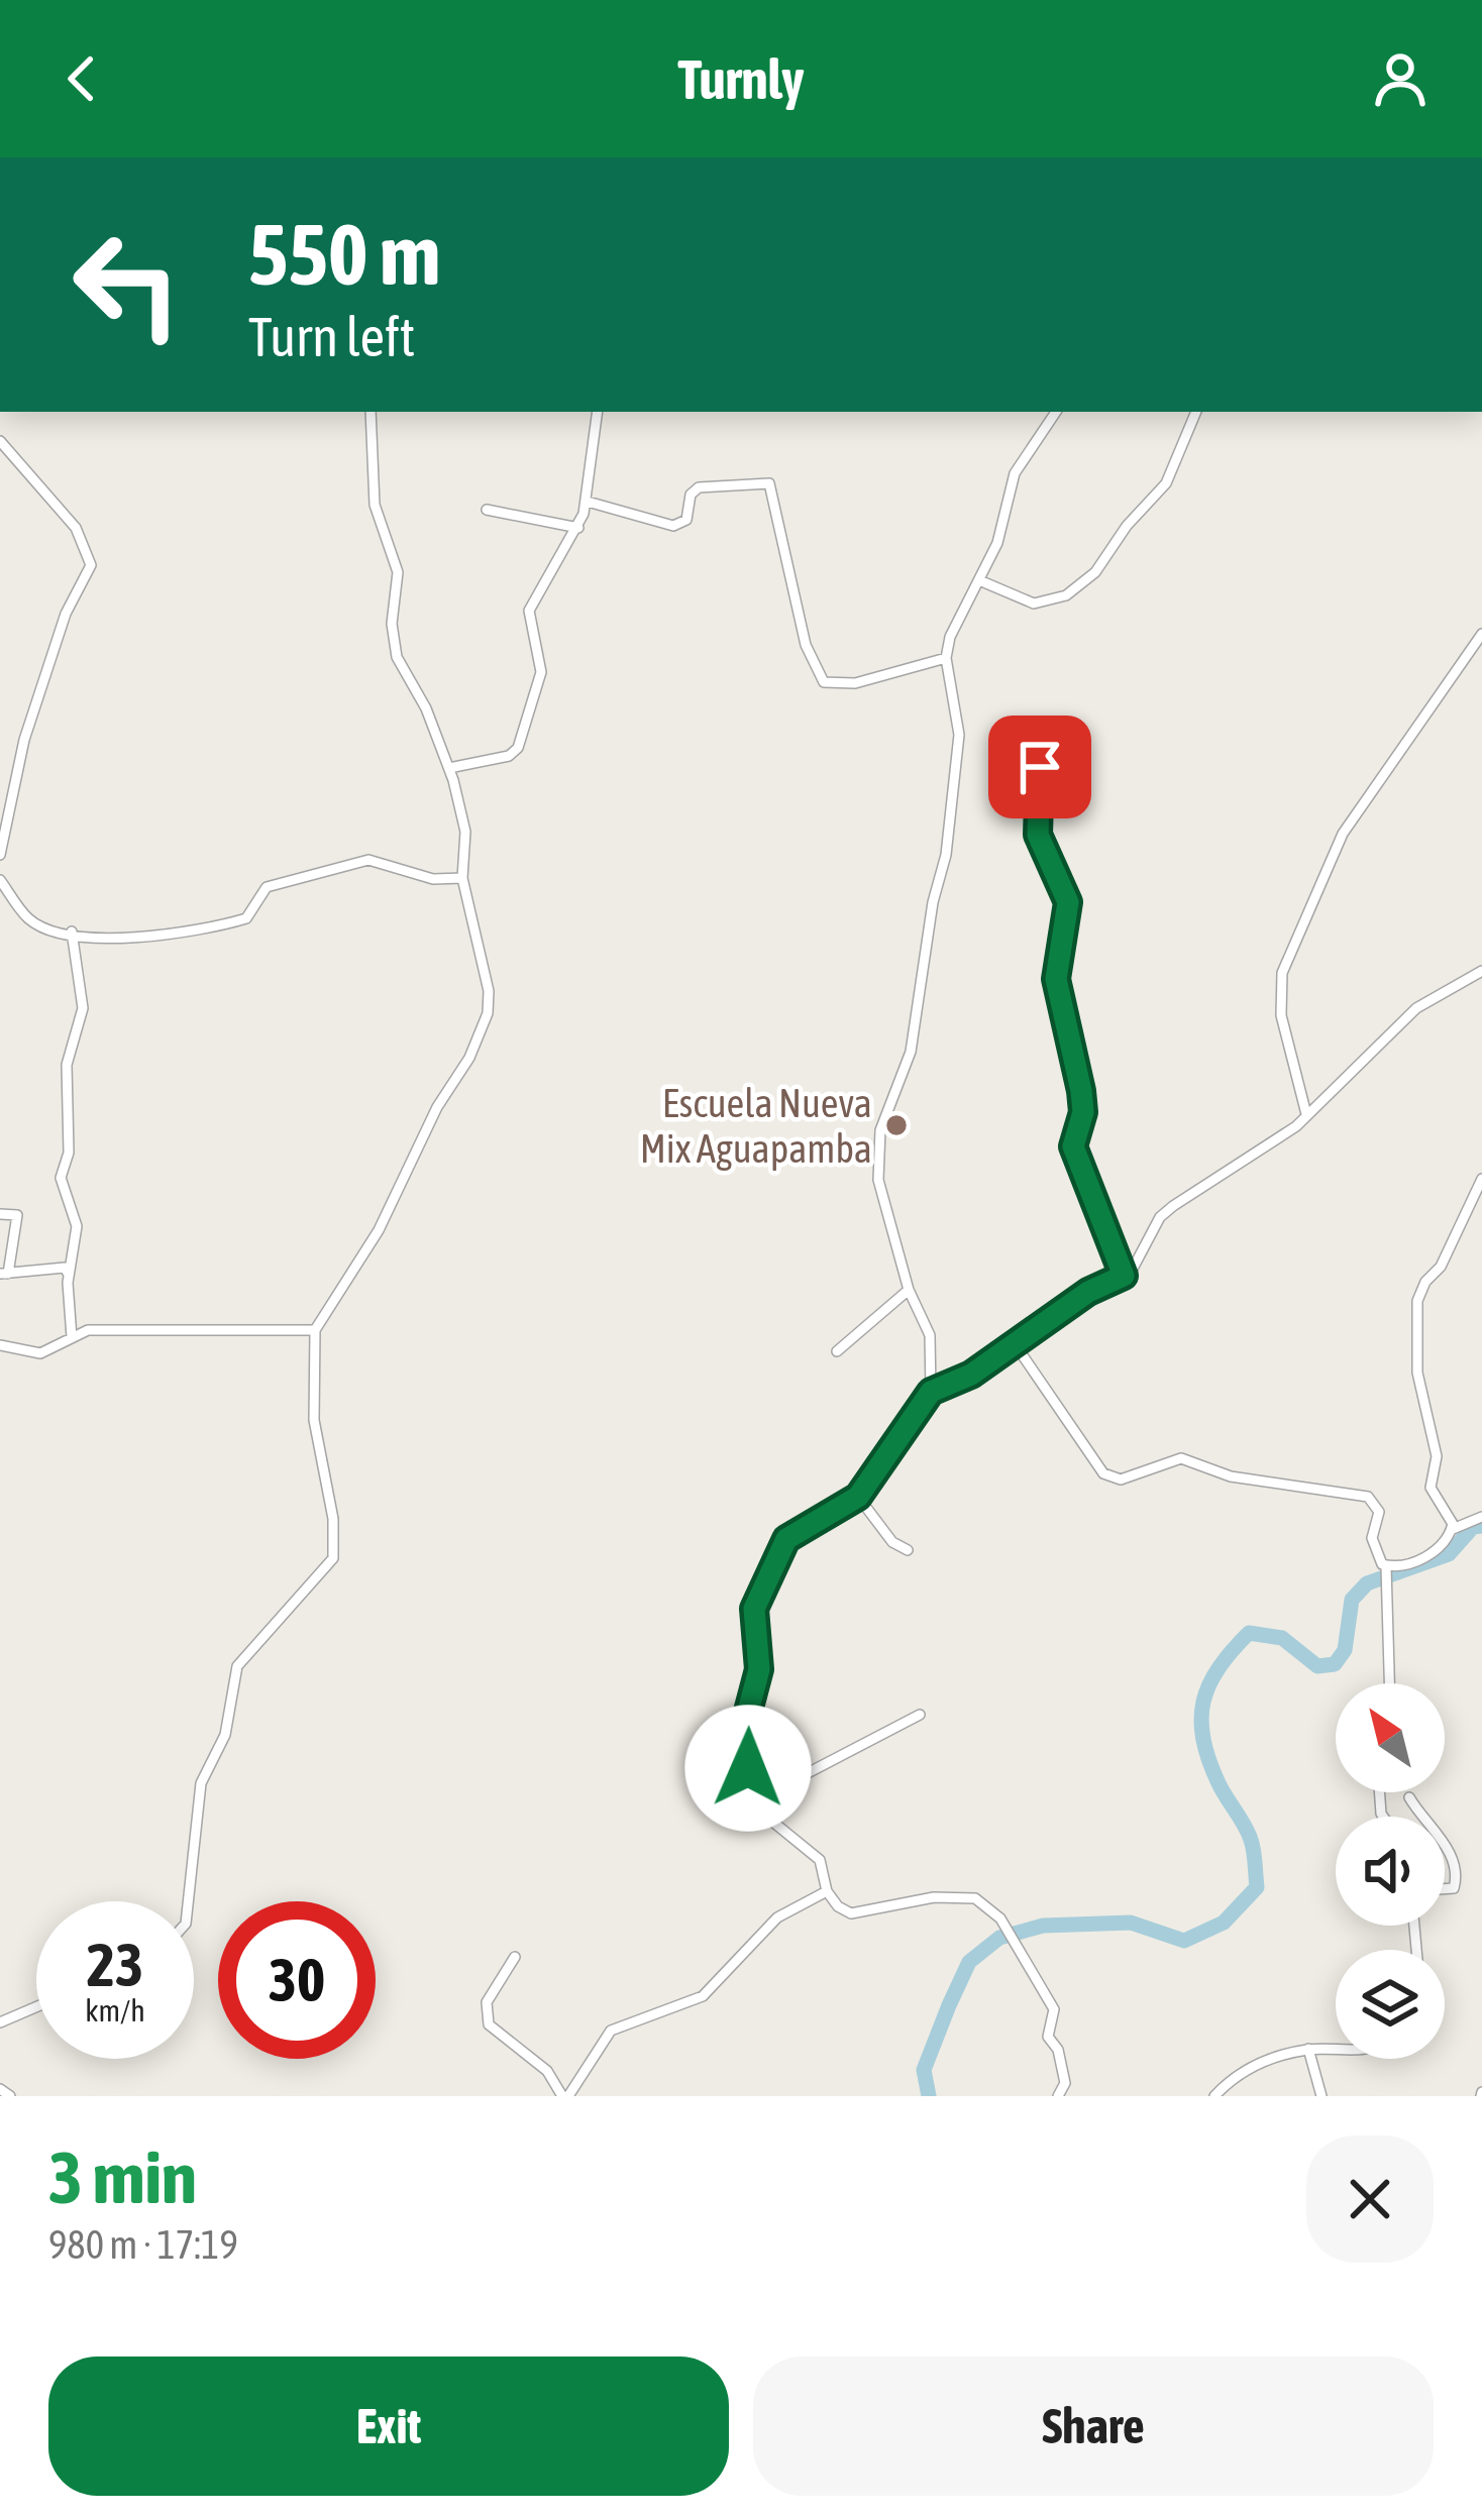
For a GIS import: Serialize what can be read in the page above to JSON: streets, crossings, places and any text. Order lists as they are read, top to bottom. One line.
{"places":["Escuela Nueva Mix Aguapamba"],"north":"top left","page":{"header":"Turnly","turn":["550 m","Turn left"],"speed":"23 km/h","limit":"30","heading":["3 min","980 m · 17:19"],"buttons":["Exit","Share"]}}
